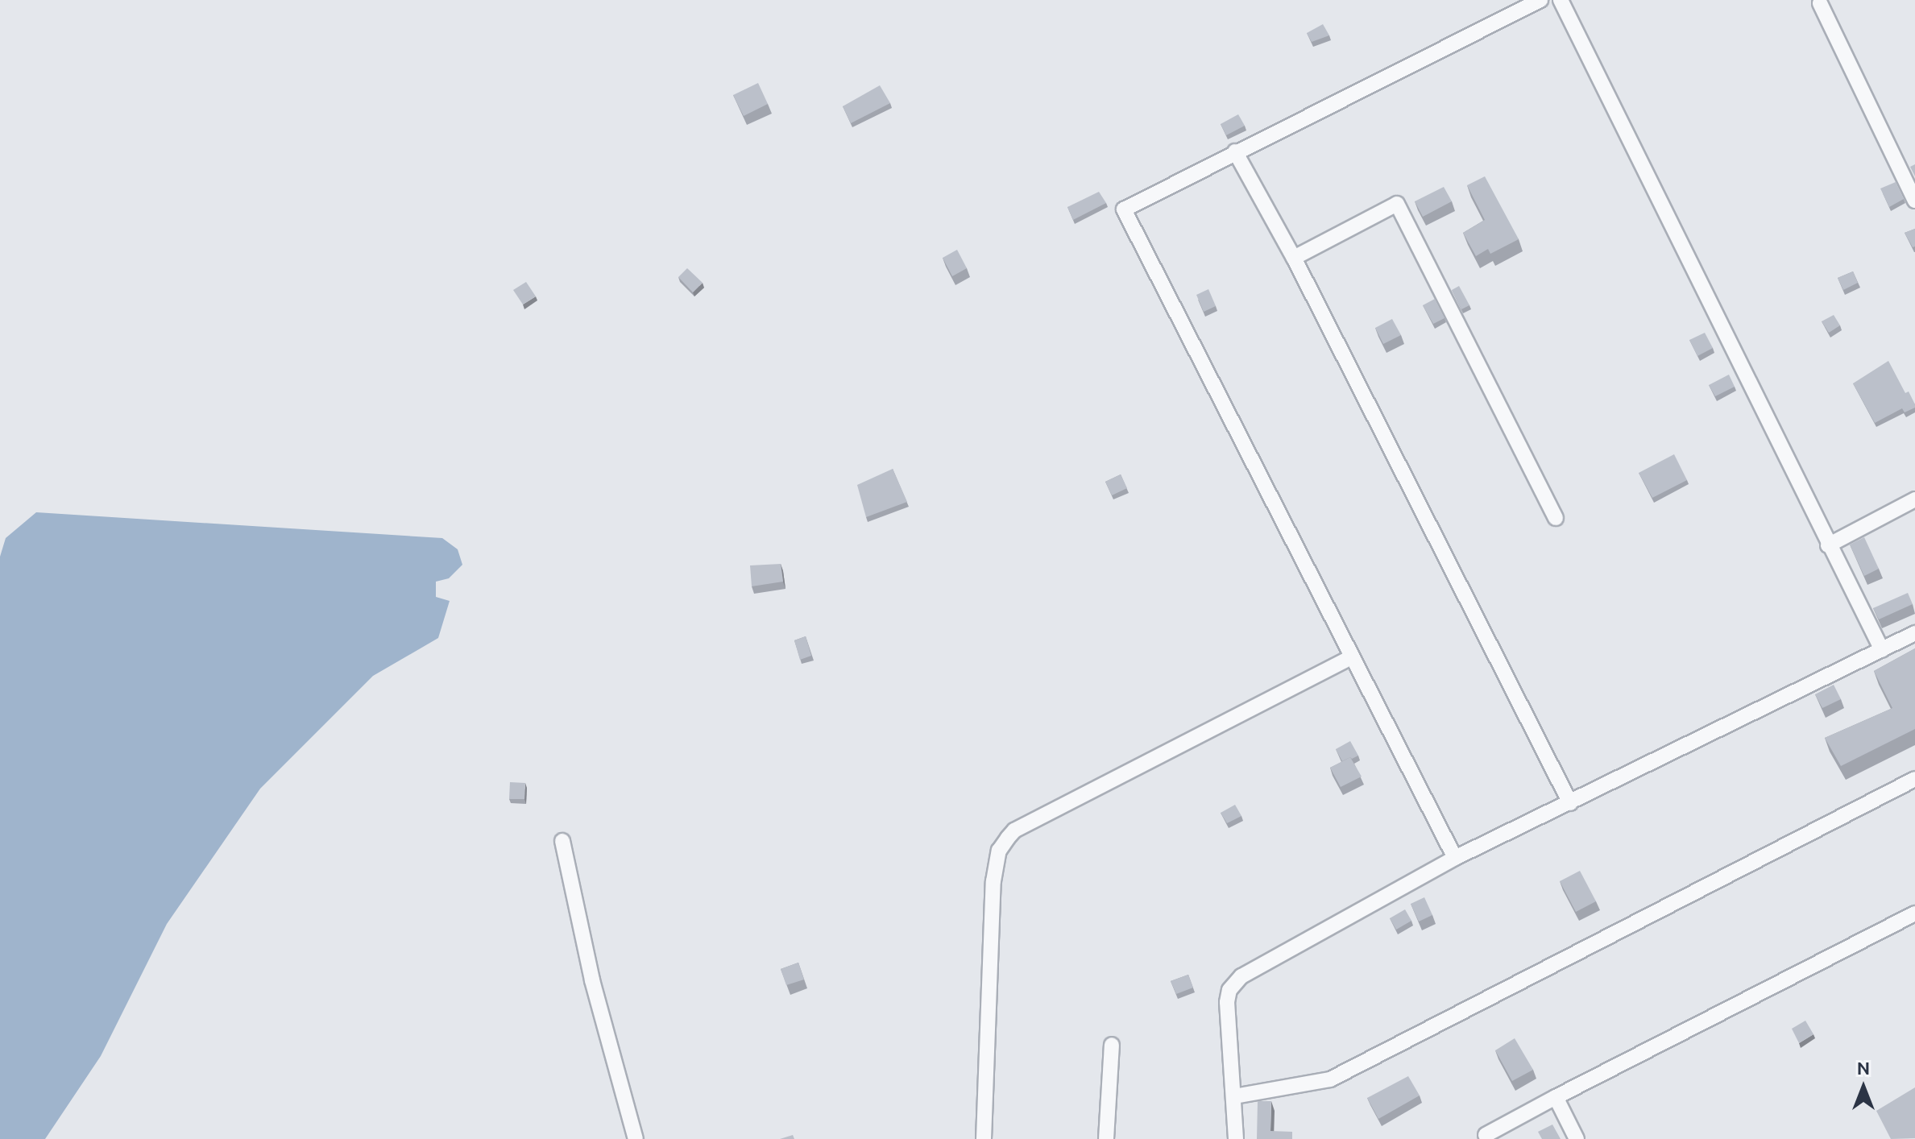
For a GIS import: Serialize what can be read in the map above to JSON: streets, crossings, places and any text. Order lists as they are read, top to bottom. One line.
{"north":"top"}
